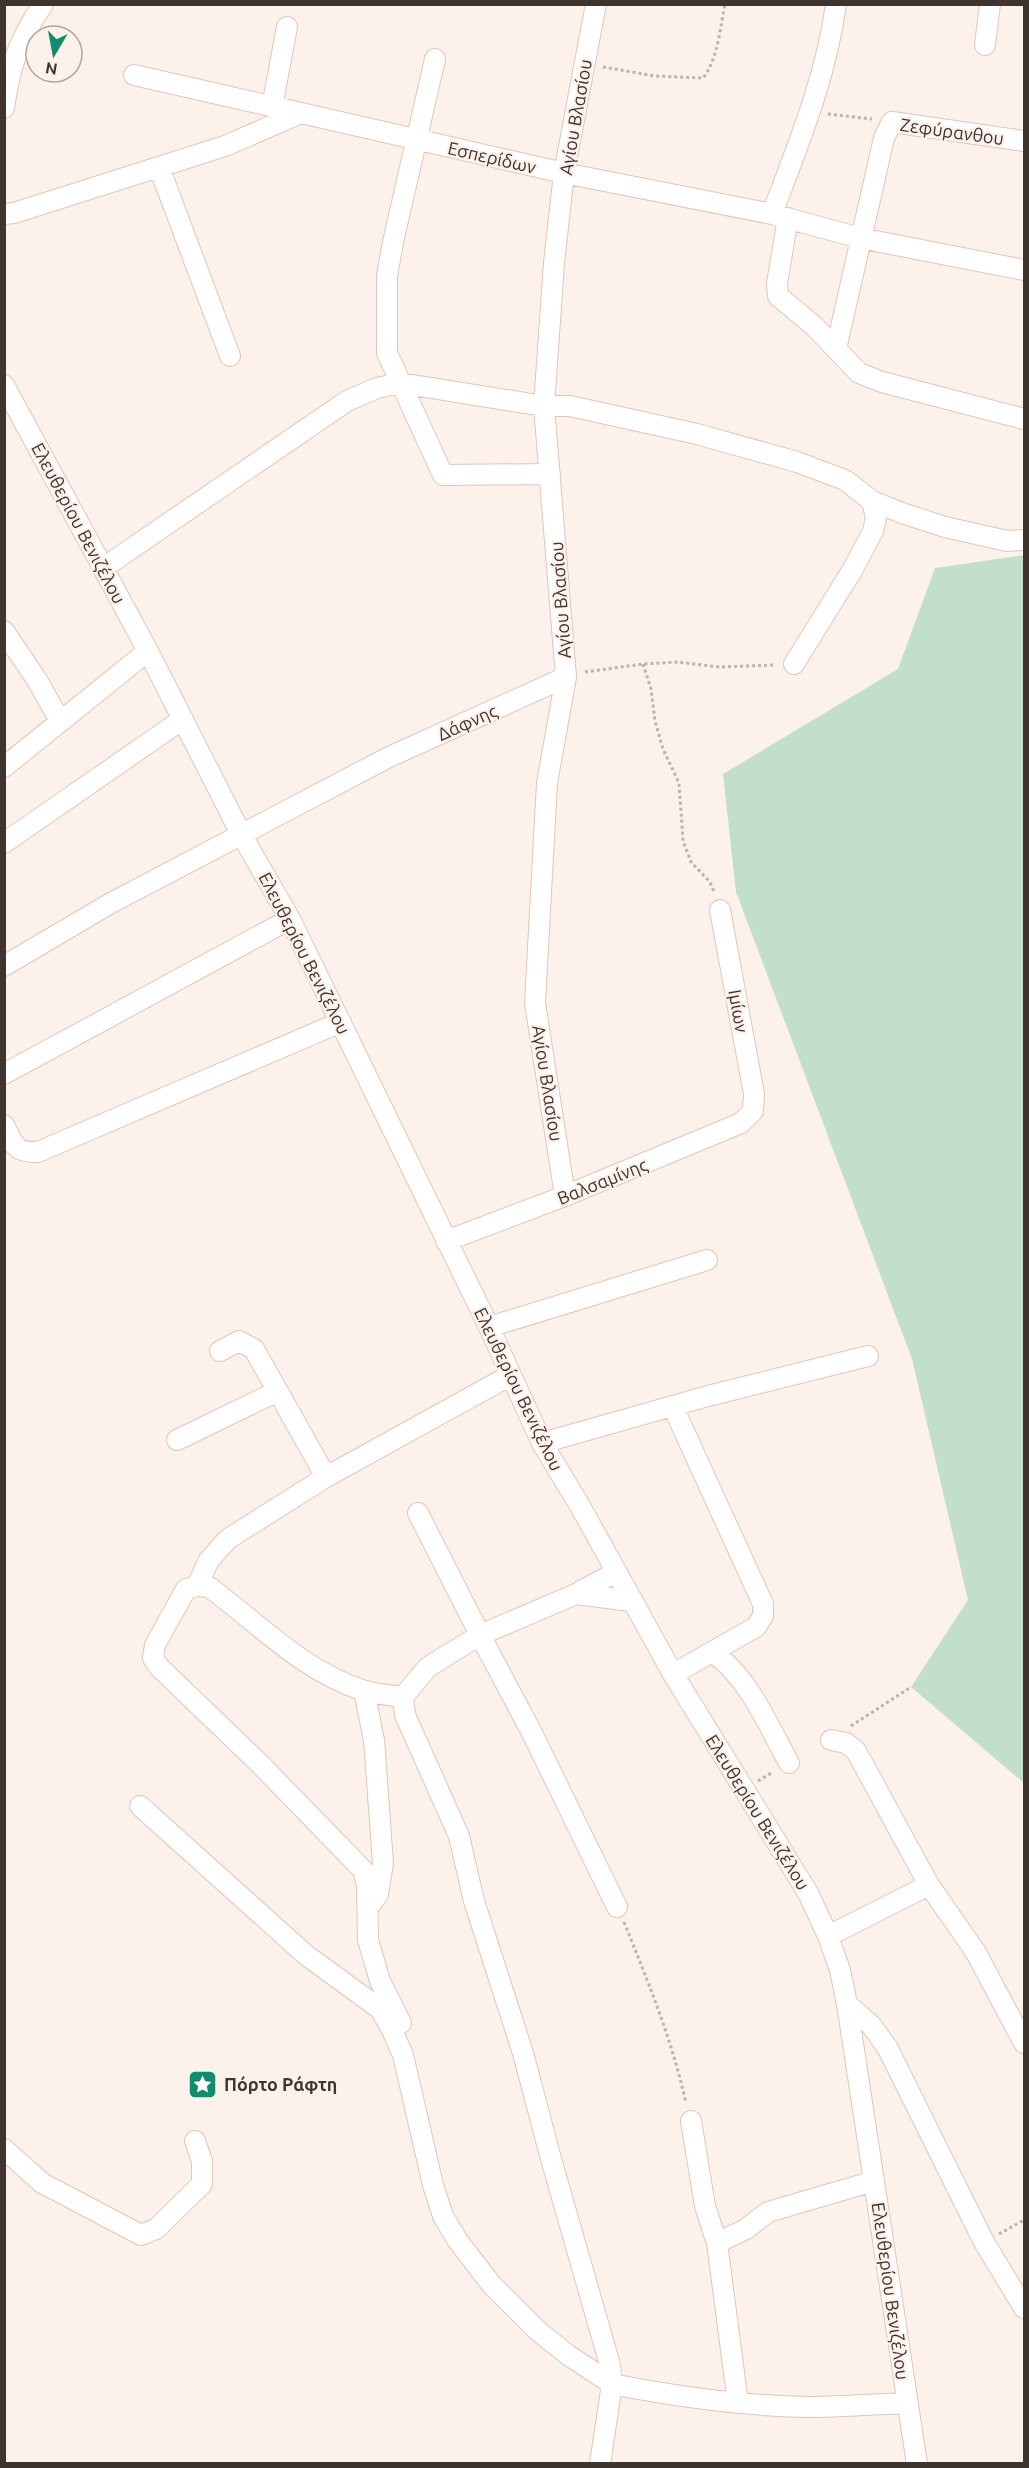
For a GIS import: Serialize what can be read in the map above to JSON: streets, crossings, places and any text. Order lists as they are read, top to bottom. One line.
{"streets":{"street":["Αγίου Βλασίου","Ζεφύρανθου","Εσπερίδων","Ελευθερίου Βενιζέλου","Δάφνης","Ιμίων","Βαλσαμίνης"]},"crossings":[["Αγίου Βλασίου","Εσπερίδων"],["Αγίου Βλασίου","Δάφνης"],["Αγίου Βλασίου","Βαλσαμίνης"],["Ζεφύρανθου","Εσπερίδων"],["Ελευθερίου Βενιζέλου","Δάφνης"],["Ελευθερίου Βενιζέλου","Βαλσαμίνης"],["Ιμίων","Βαλσαμίνης"]],"places":{"place":["Πόρτο Ράφτη"]},"north":"bottom"}
